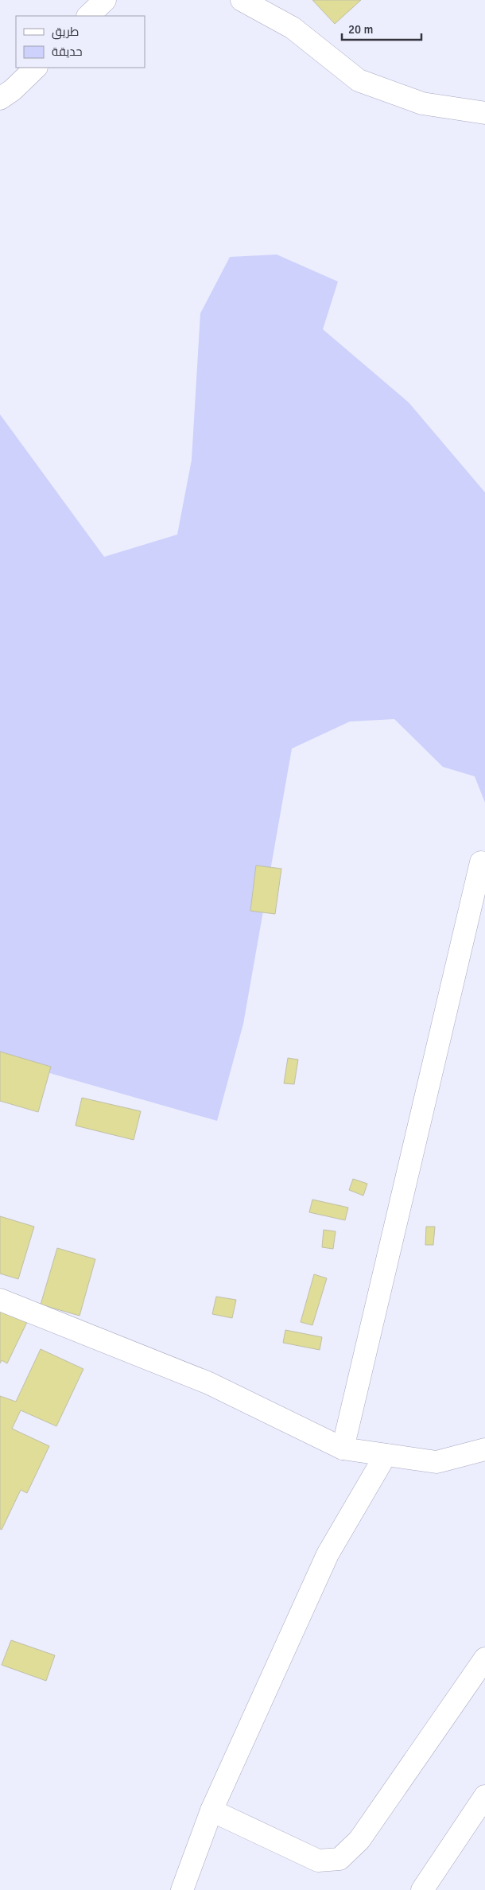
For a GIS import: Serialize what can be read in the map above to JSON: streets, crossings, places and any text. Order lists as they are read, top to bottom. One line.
{"legend":["طريق","حديقة"],"scale_bar":"20 m"}
